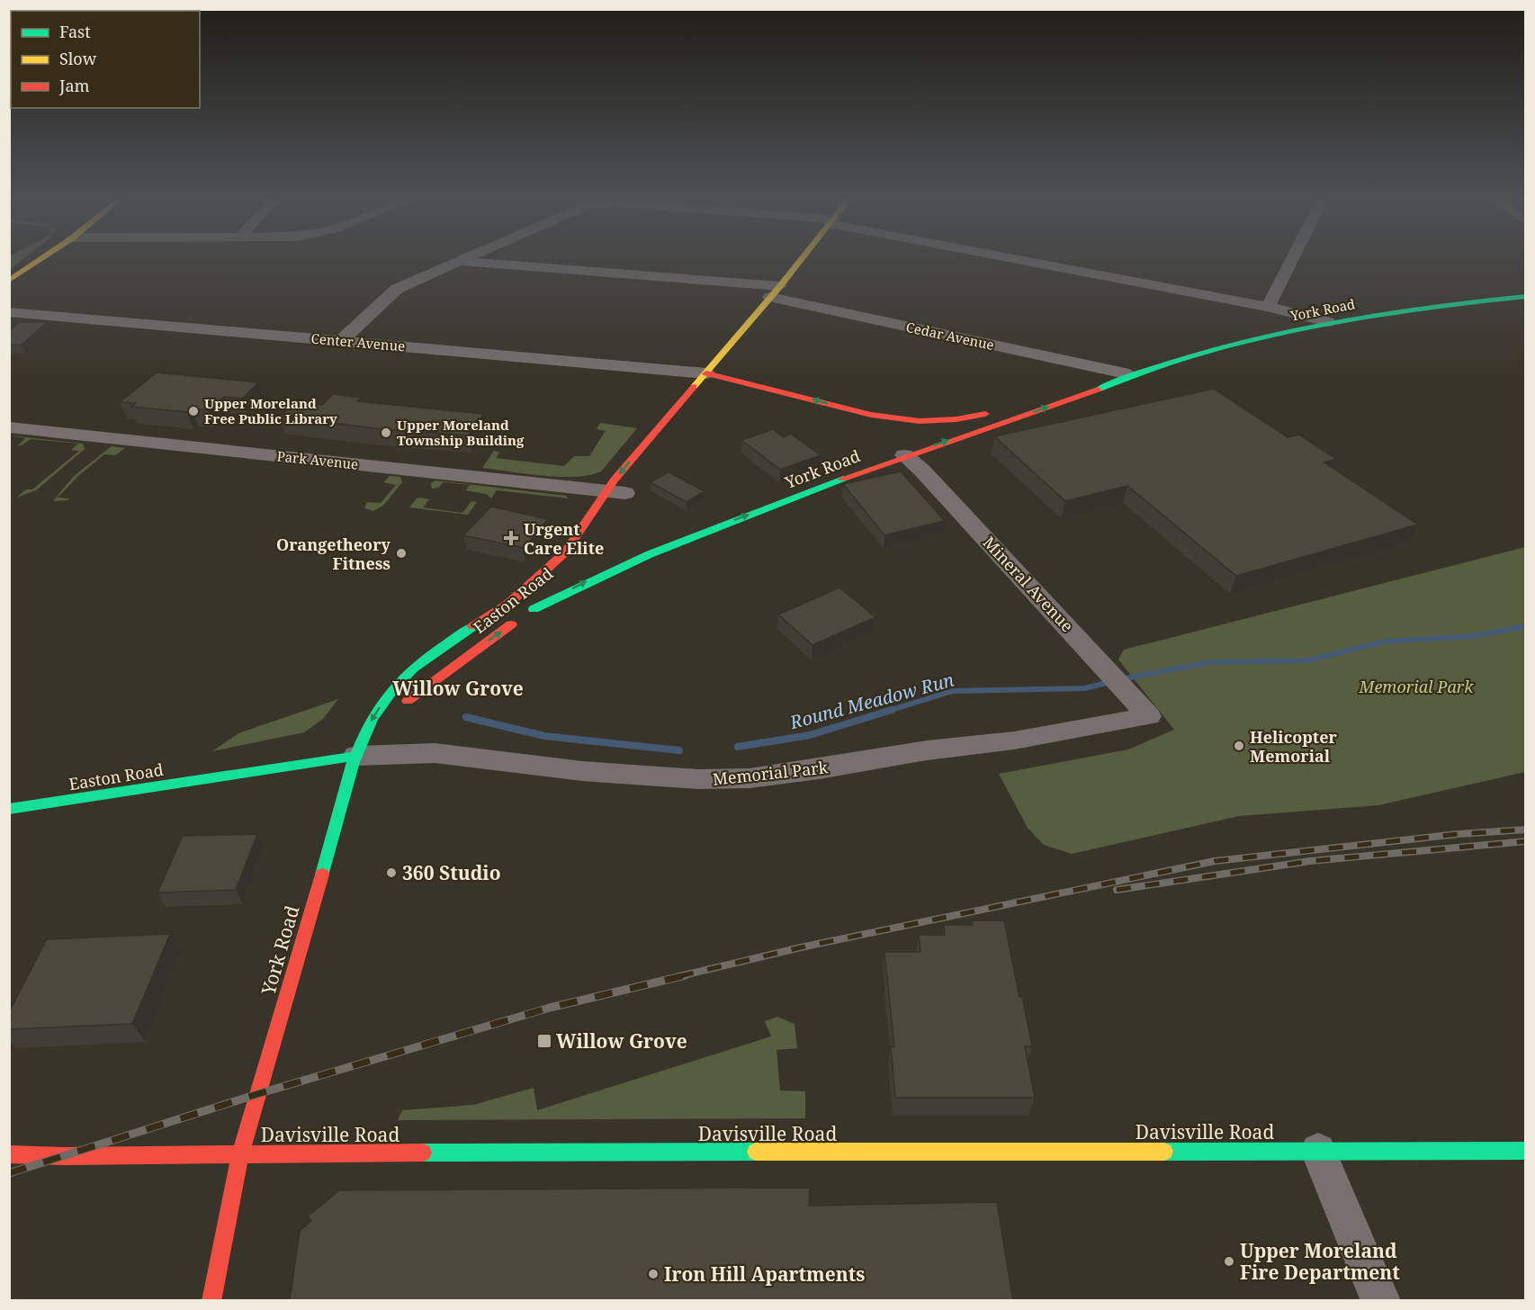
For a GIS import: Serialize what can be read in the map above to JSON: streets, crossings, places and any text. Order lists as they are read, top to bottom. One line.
{"streets":{"main road":["York Road","Easton Road","Davisville Road"],"street":["Cedar Avenue","Center Avenue","Park Avenue","Mineral Avenue","Memorial Park"]},"crossings":[["York Road","Cedar Avenue"],["York Road","Center Avenue"],["York Road","Mineral Avenue"],["York Road","Easton Road"],["York Road","Memorial Park"],["York Road","Davisville Road"],["Cedar Avenue","Easton Road"],["Center Avenue","Easton Road"],["Park Avenue","Easton Road"],["Mineral Avenue","Memorial Park"],["Easton Road","Memorial Park"]],"districts":["Willow Grove"],"water":["Round Meadow Run"],"parks":["Memorial Park"],"places":{"other":["Upper Moreland Free Public Library","Upper Moreland Township Building","Orangetheory Fitness","Helicopter Memorial","360 Studio","Upper Moreland Fire Department","Iron Hill Apartments"],"health":["Urgent Care Elite"],"transit":["Willow Grove"]},"legend":["Fast","Slow","Jam"]}
